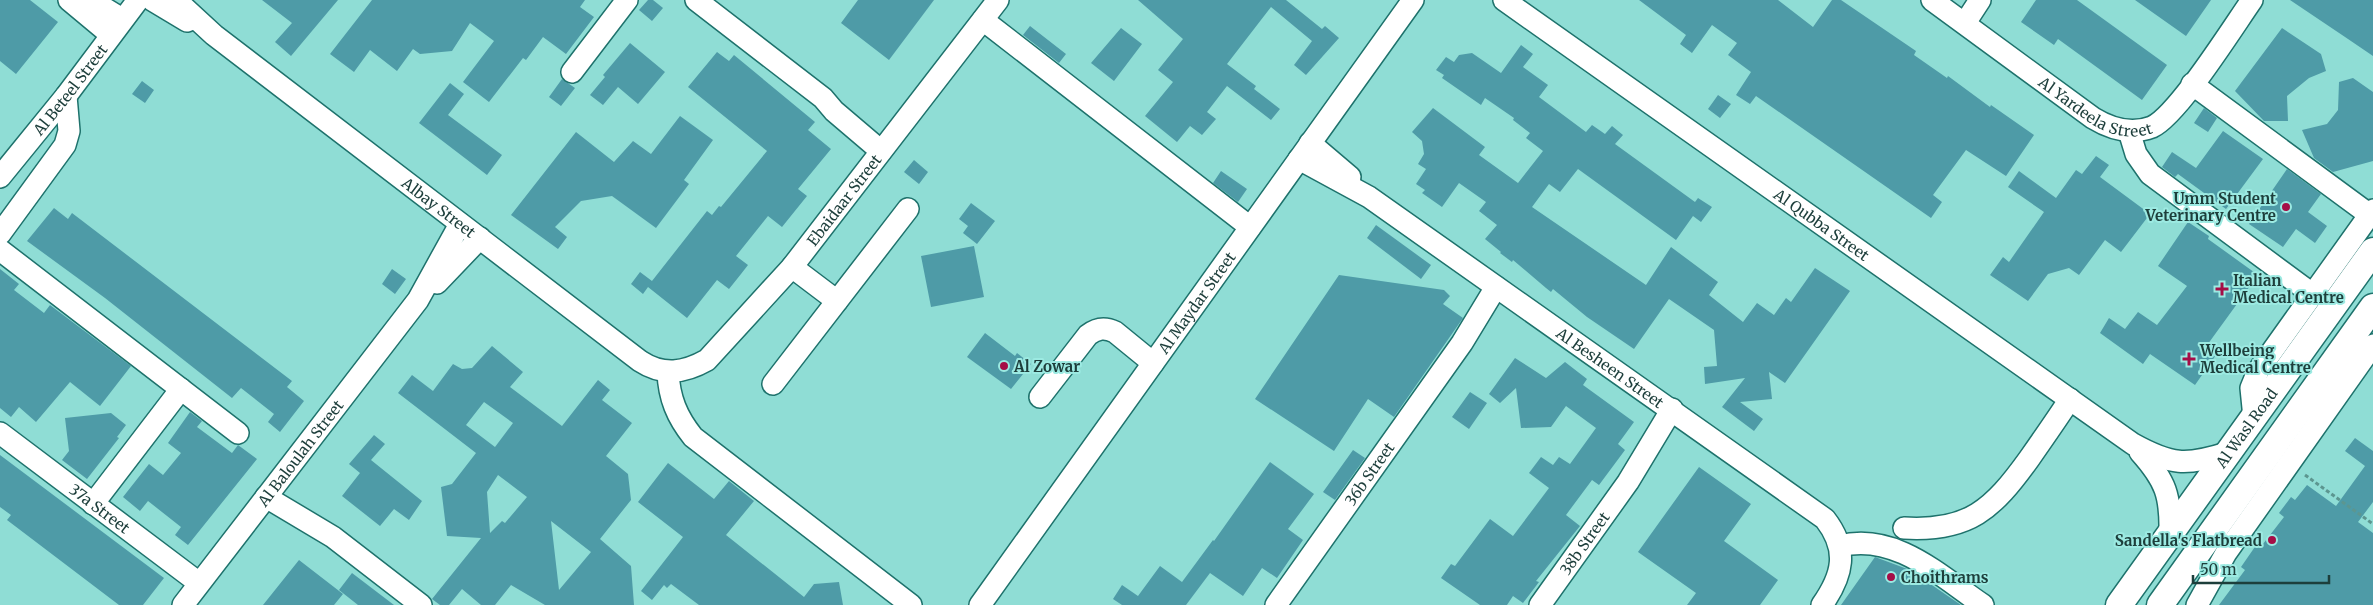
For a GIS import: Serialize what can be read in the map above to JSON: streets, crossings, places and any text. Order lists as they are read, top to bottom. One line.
{"streets":{"main road":["Al Wasl Road"],"street":["Al Beteel Street","Al Yardeela Street","Ebaidaar Street","Albay Street","Al Qubba Street","Al Maydar Street","Al Besheen Street","Al Baloulah Street","36b Street","37a Street","38b Street"]},"crossings":[["Ebaidaar Street","Albay Street"],["Albay Street","Al Baloulah Street"],["Al Qubba Street","Al Wasl Road"],["Al Maydar Street","Al Besheen Street"],["Al Besheen Street","36b Street"],["Al Besheen Street","38b Street"],["Al Baloulah Street","37a Street"]],"places":{"other":["Umm Student Veterinary Centre","Al Zowar","Sandella's Flatbread","Choithrams"],"health":["Italian Medical Centre","Wellbeing Medical Centre"]},"scale_bar":"50 m"}
